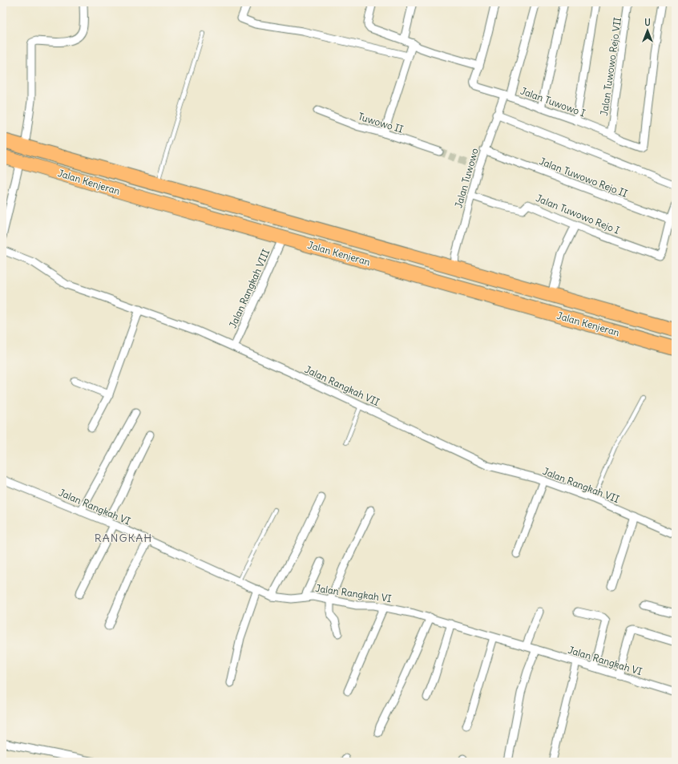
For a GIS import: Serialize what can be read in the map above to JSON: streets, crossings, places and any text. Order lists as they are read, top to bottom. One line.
{"streets":{"highway":["Jalan Kenjeran"],"street":["Jalan Tuwowo Rejo VII","Jalan Tuwowo I","Tuwowo II","Jalan Tuwowo Rejo II","Jalan Tuwowo","Jalan Tuwowo Rejo I","Jalan Rangkah VIII","Jalan Rangkah VII","Jalan Rangkah VI"]},"crossings":[["Jalan Tuwowo Rejo VII","Jalan Tuwowo I"],["Jalan Tuwowo I","Jalan Tuwowo"],["Jalan Tuwowo Rejo II","Jalan Tuwowo"],["Jalan Tuwowo Rejo II","Jalan Tuwowo Rejo I"],["Jalan Tuwowo","Jalan Kenjeran"],["Jalan Tuwowo","Jalan Tuwowo Rejo I"],["Jalan Kenjeran","Jalan Rangkah VIII"],["Jalan Rangkah VIII","Jalan Rangkah VII"]],"districts":["RANGKAH"],"north":"top"}
